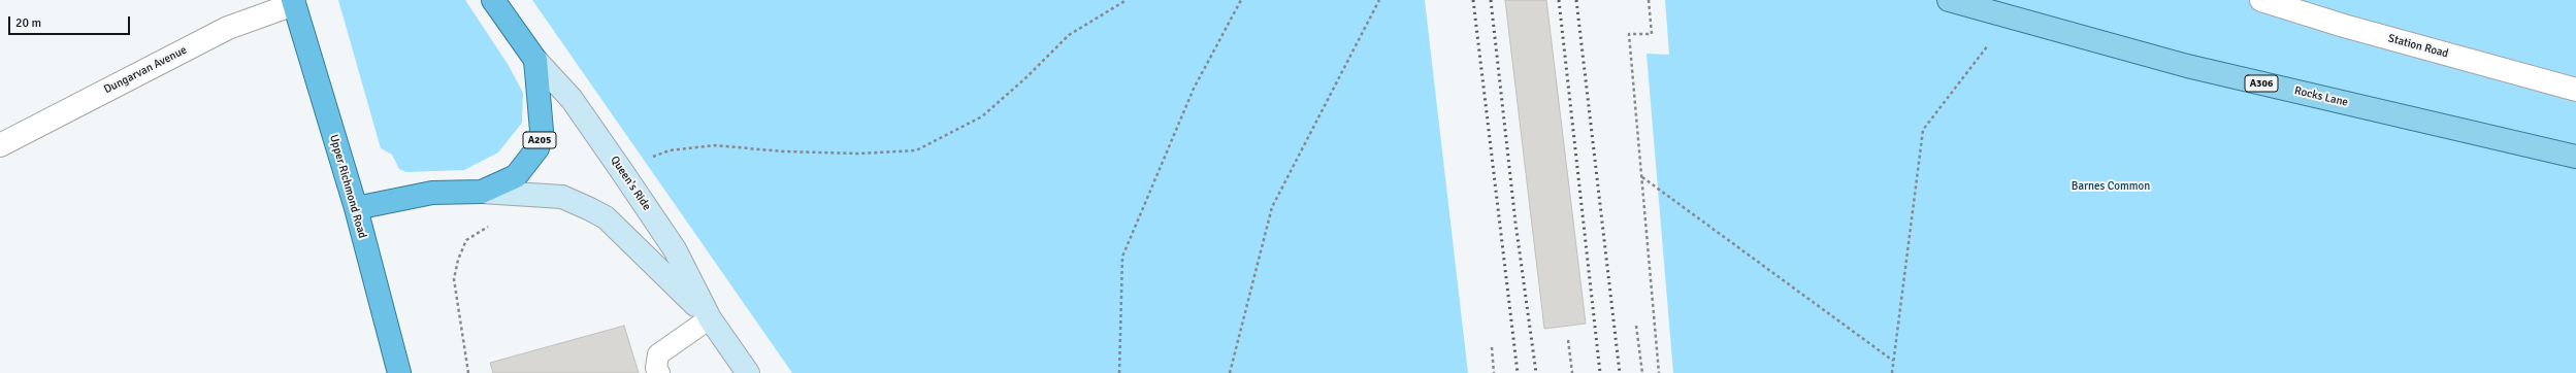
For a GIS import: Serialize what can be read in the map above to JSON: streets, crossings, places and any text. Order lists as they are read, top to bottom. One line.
{"streets":{"highway":["A205","Queen's Ride","Upper Richmond Road"],"main road":["A306","Rocks Lane"],"street":["Station Road","Dungarvan Avenue"]},"crossings":[["Dungarvan Avenue","Upper Richmond Road"],["Queen's Ride","Upper Richmond Road"]],"parks":["Barnes Common"],"scale_bar":"20 m"}
